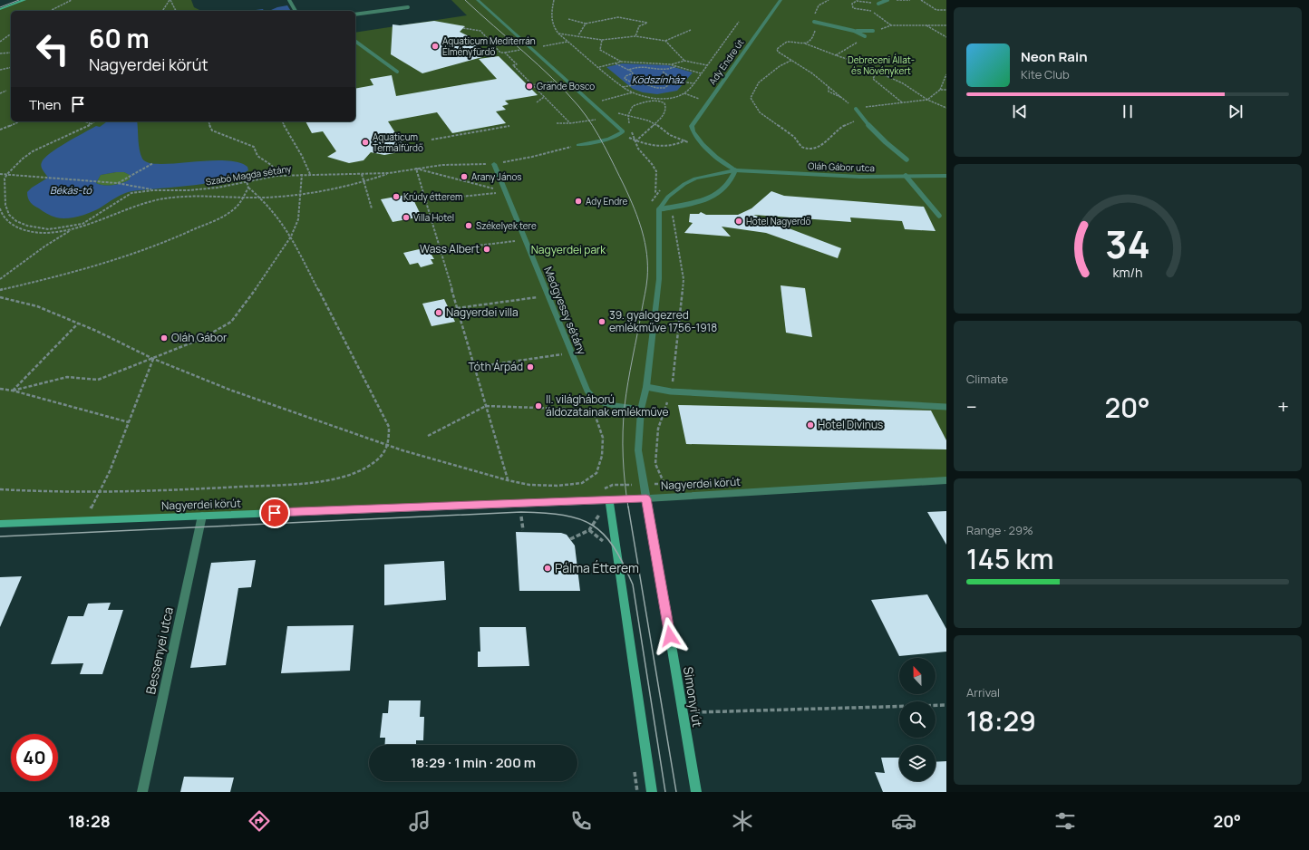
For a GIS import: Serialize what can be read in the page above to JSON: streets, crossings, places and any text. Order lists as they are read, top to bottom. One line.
{"streets":{"street":["Ady Endre út","Oláh Gábor utca","Medgyessy sétány","Nagyerdei körút","Bessenyei utca","Simonyi út"],"path":["Szabó Magda sétány"]},"crossings":[["Nagyerdei körút","Bessenyei utca"],["Nagyerdei körút","Simonyi út"]],"water":["Ködszínház","Békás-tó"],"parks":["Debreceni Állat- és Növénykert","Nagyerdei park"],"places":["Aquaticum Mediterrán Élményfürdő","Grande Bosco","Aquaticum Termálfürdő","Arany János","Krúdy étterem","Ady Endre","Villa Hotel","Hotel Nagyerdő","Székelyek tere","Wass Albert","Nagyerdei villa","39. gyalogezred emlékműve 1756-1918","Oláh Gábor","Tóth Árpád","II. világháború áldozatainak emlékműve","Hotel Divinus","Pálma Étterem"],"north":"top","page":{"turn":["60 m","Nagyerdei körút"],"song":["Neon Rain","Kite Club"],"then":"Then","tile":["Climate",["Range · 29%","145 km"],["Arrival","18:29"]],"heat":["−","20°","+"],"limit":"40","trip":"18:29 · 1 min · 200 m","tabs":["18:28","20°"],"gauge":["34","km/h"]}}
